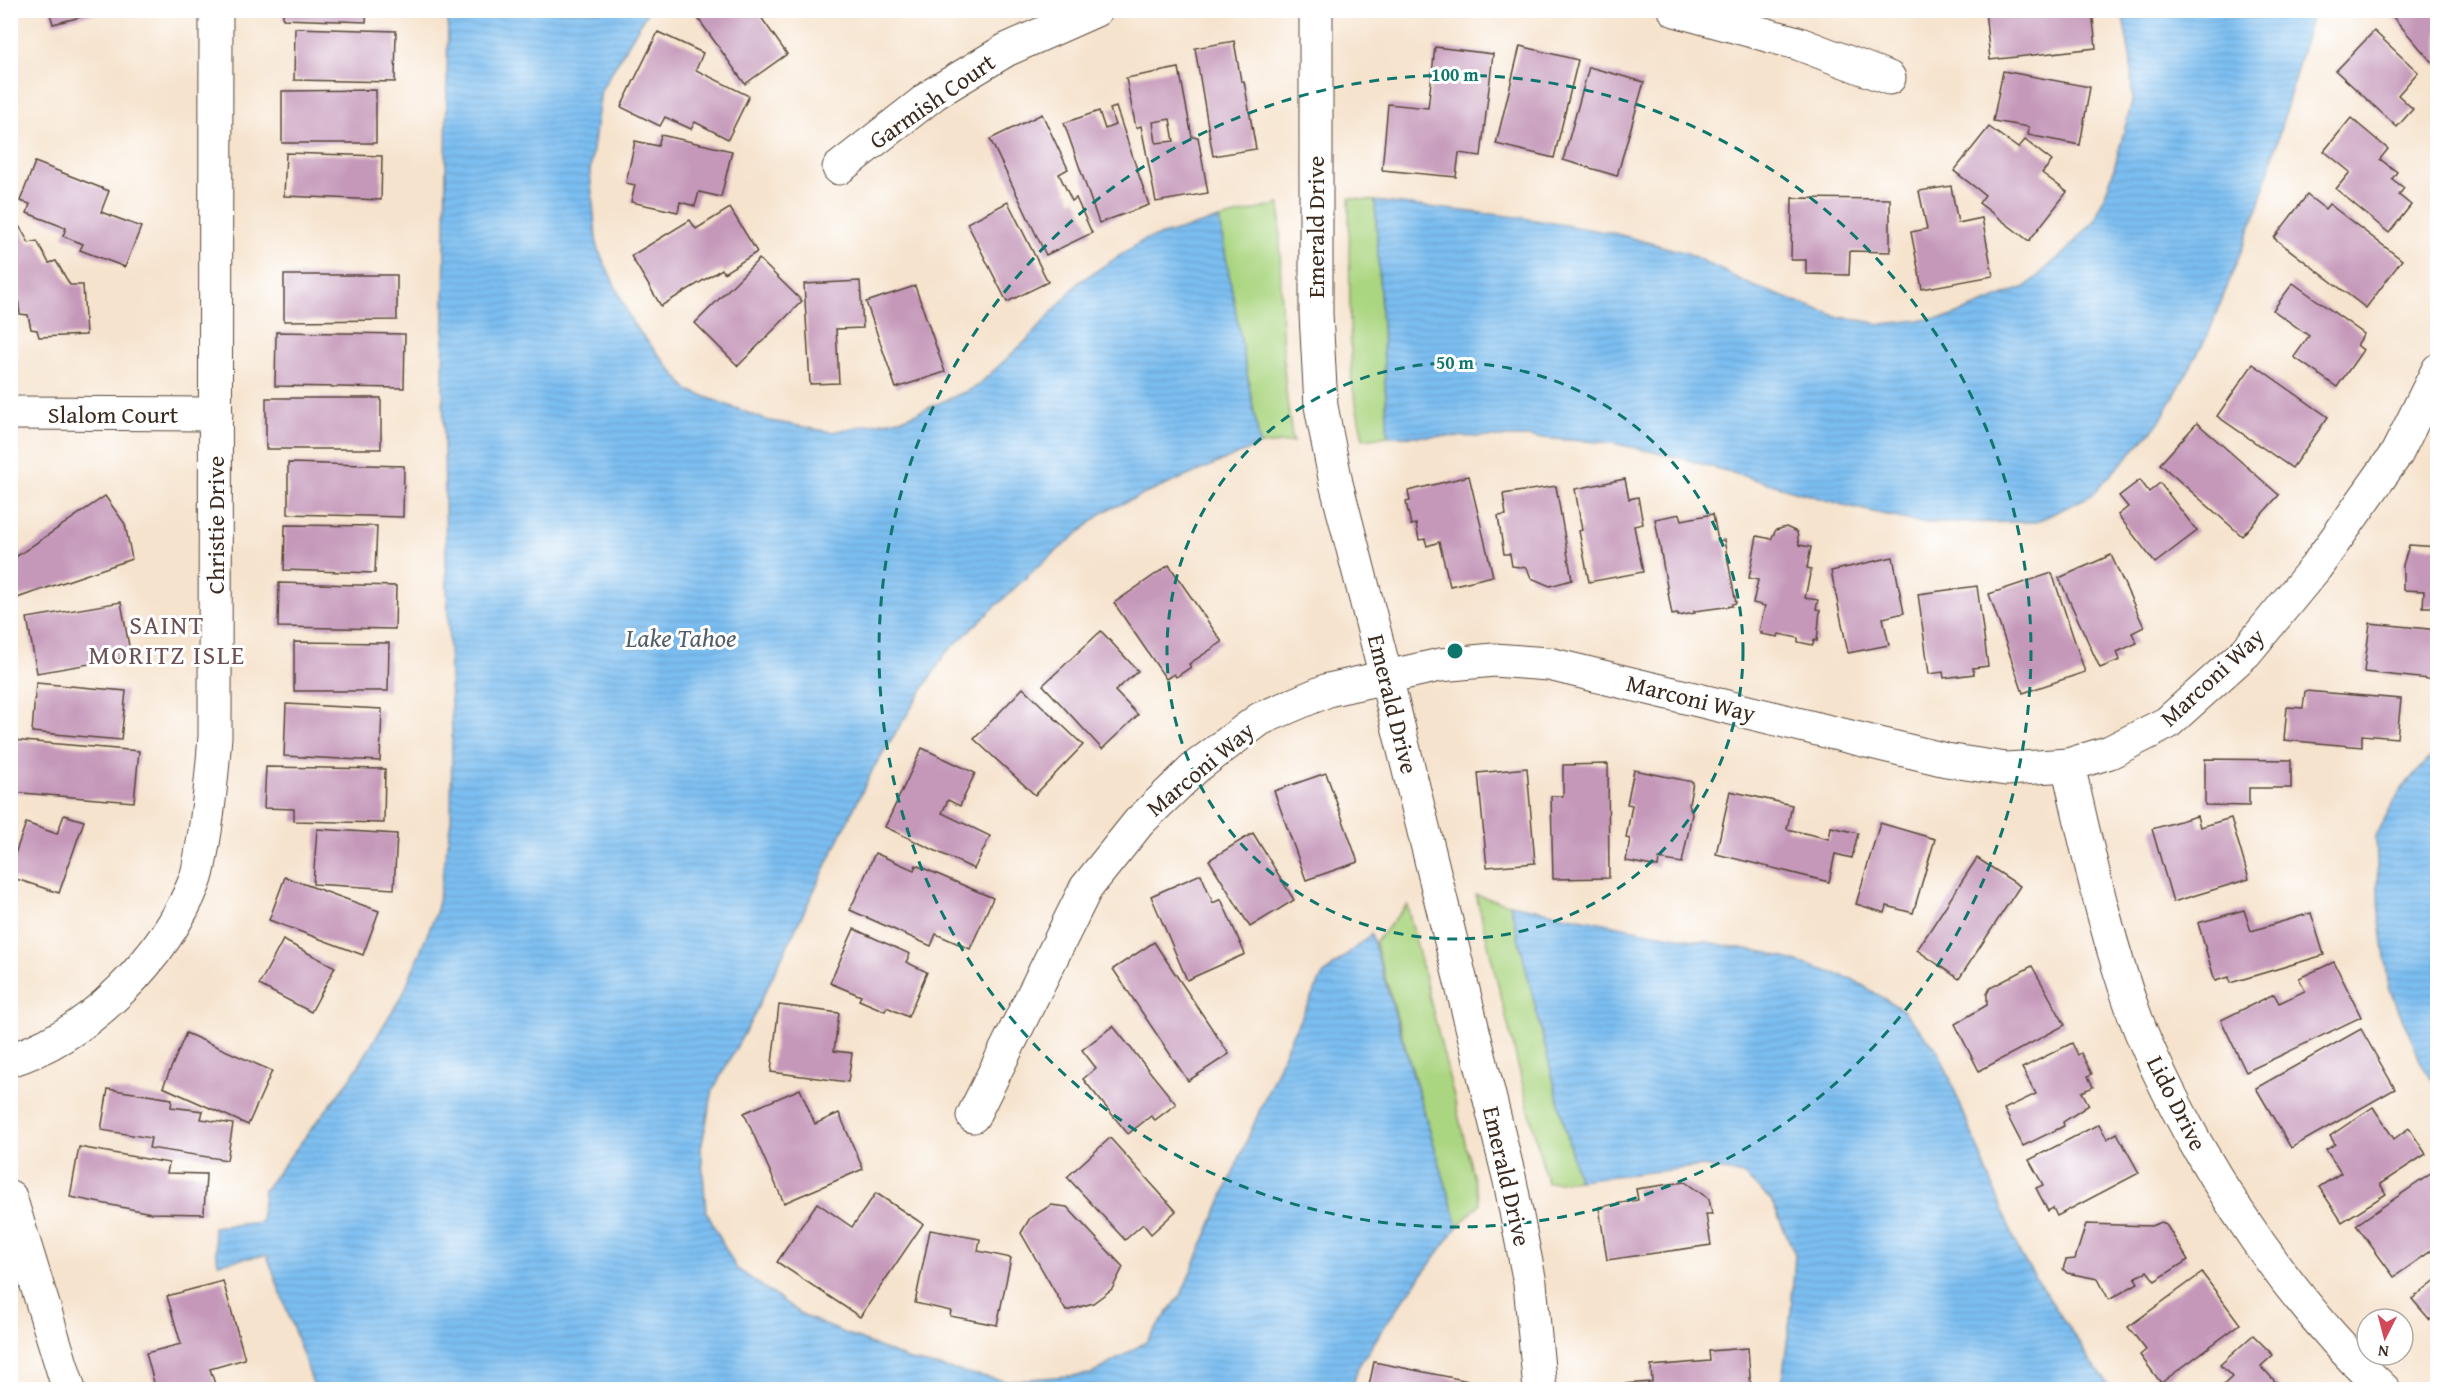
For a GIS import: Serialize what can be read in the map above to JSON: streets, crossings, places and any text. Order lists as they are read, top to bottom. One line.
{"streets":{"street":["Garmish Court","Emerald Drive","Slalom Court","Christie Drive","Marconi Way","Lido Drive"]},"crossings":[["Emerald Drive","Marconi Way"],["Slalom Court","Christie Drive"],["Marconi Way","Lido Drive"]],"districts":["SAINT MORITZ ISLE"],"water":["Lake Tahoe"],"north":"bottom","rings":["100 m","50 m"]}
